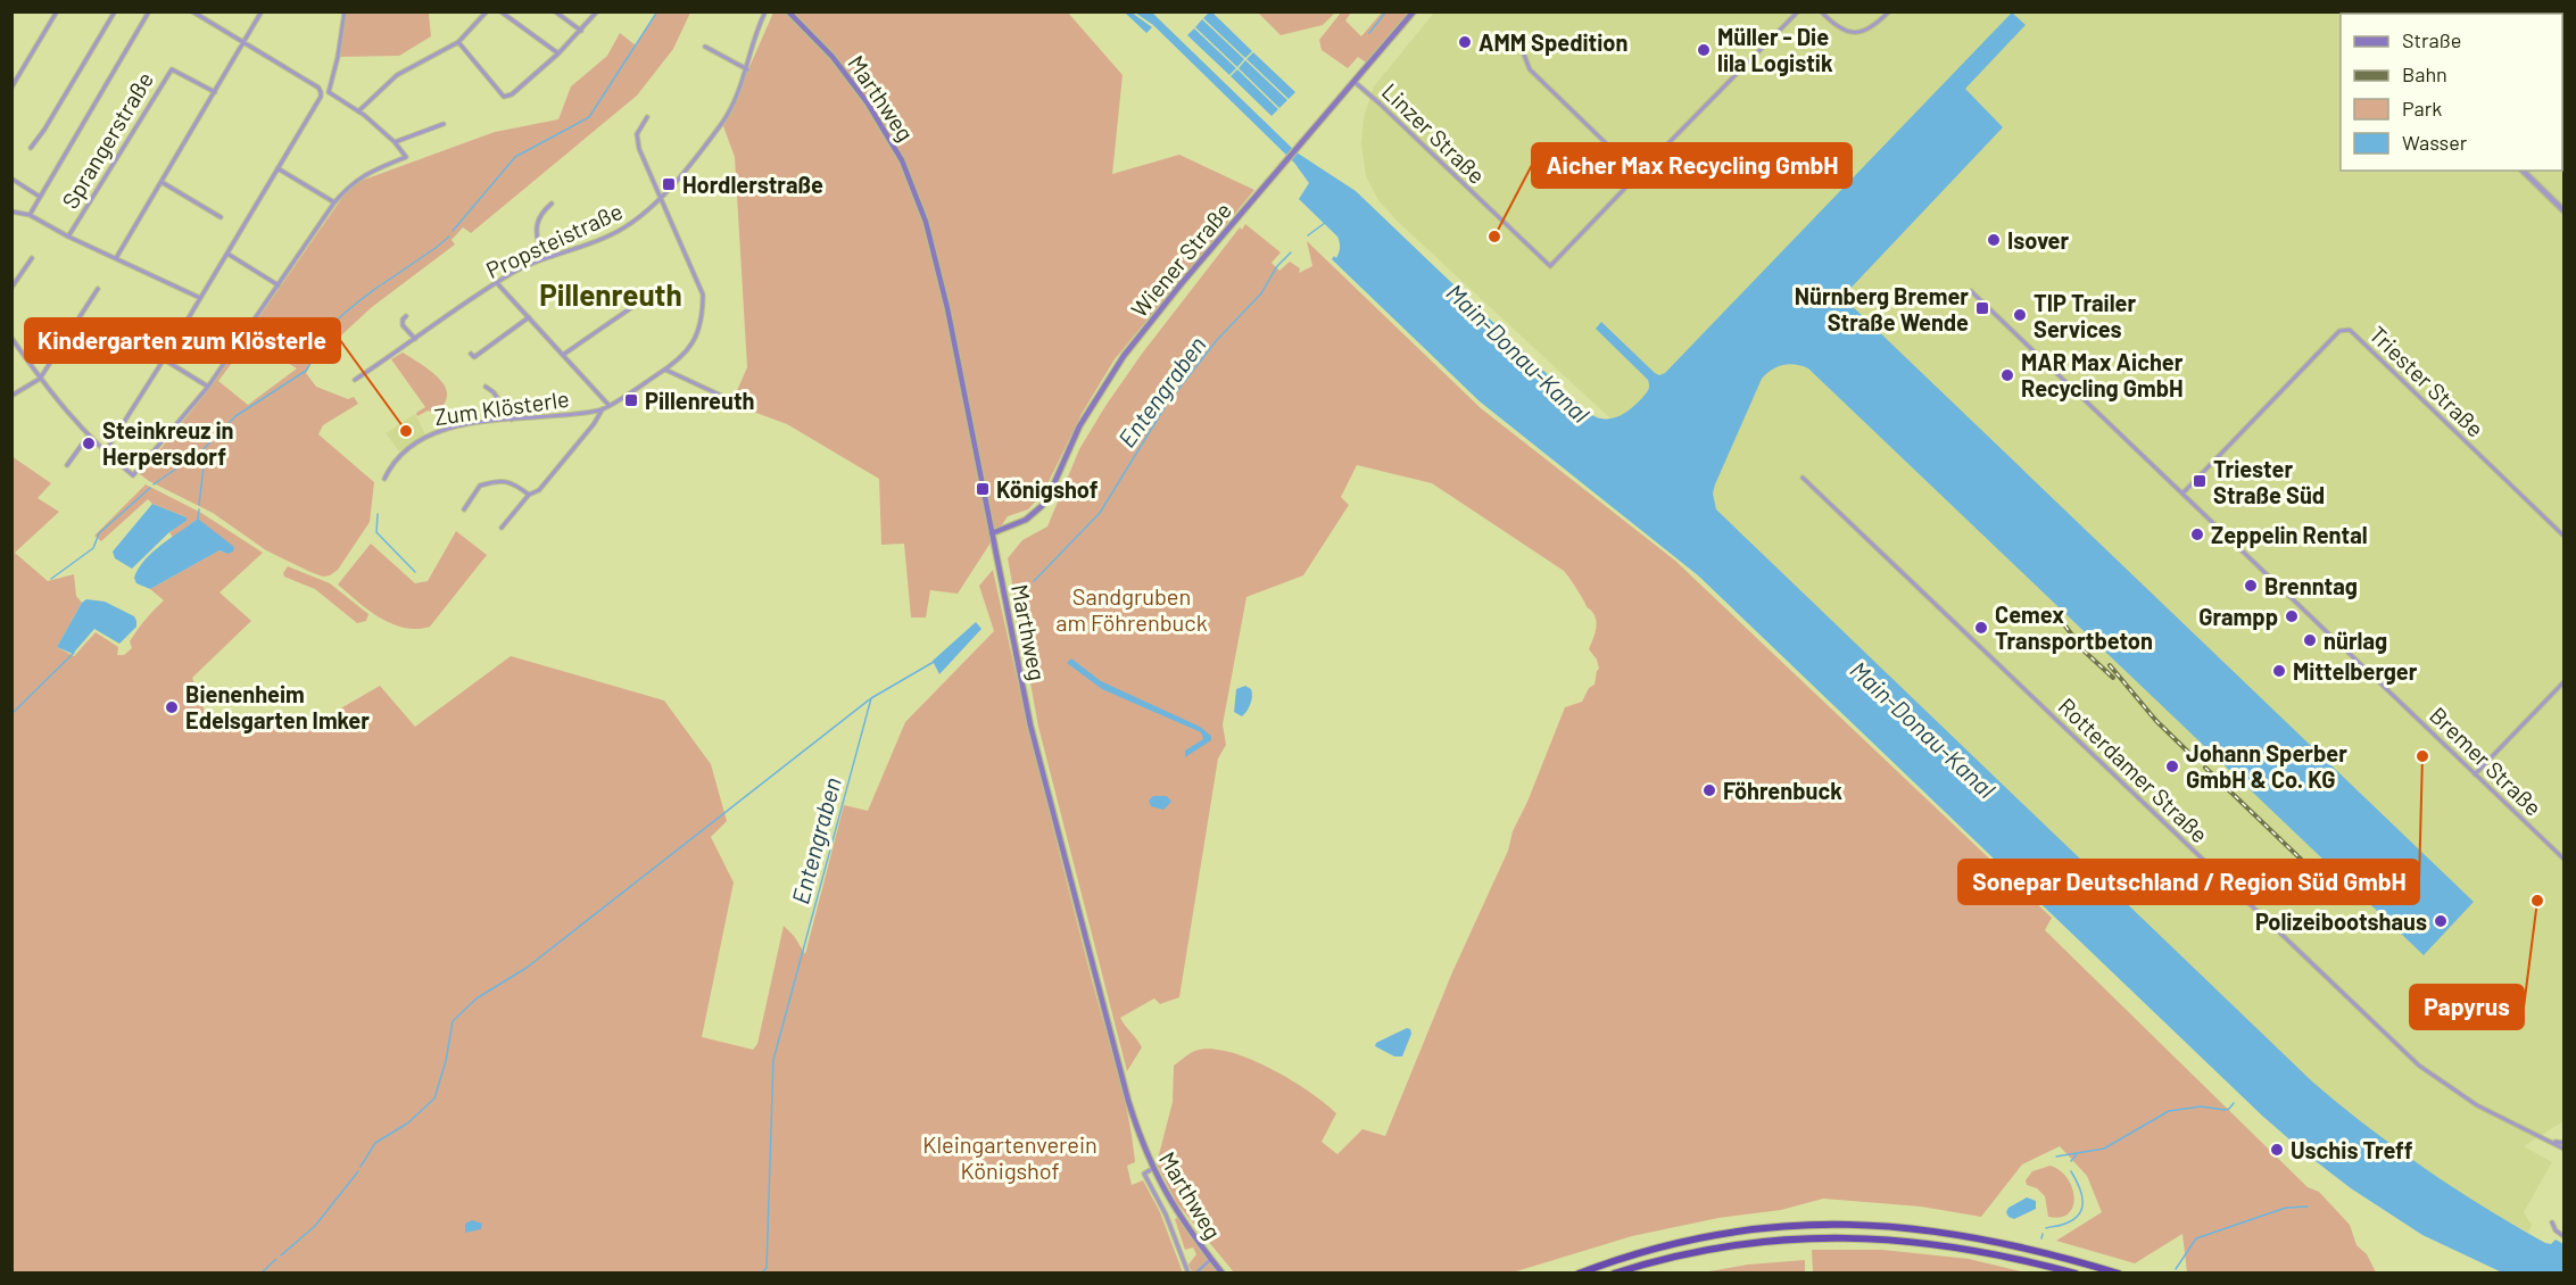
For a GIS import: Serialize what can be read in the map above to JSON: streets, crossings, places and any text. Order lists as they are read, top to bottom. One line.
{"streets":{"main road":["Marthweg","Wiener Straße"],"street":["Linzer Straße","Sprangerstraße","Propsteistraße","Triester Straße","Zum Klösterle","Bremer Straße","Rotterdamer Straße"]},"crossings":[["Marthweg","Wiener Straße"],["Linzer Straße","Wiener Straße"],["Propsteistraße","Zum Klösterle"],["Triester Straße","Bremer Straße"]],"districts":["Pillenreuth"],"water":["Main-Donau-Kanal","Entengraben"],"parks":["Sandgruben am Föhrenbuck","Kleingartenverein Königshof"],"places":{"other":["AMM Spedition","Müller - Die lila Logistik","Aicher Max Recycling GmbH","Isover","TIP Trailer Services","MAR Max Aicher Recycling GmbH","Kindergarten zum Klösterle","Steinkreuz in Herpersdorf","Zeppelin Rental","Brenntag","Grampp","Cemex Transportbeton","nürlag","Mittelberger","Bienenheim Edelsgarten Imker","Sonepar Deutschland / Region Süd GmbH","Johann Sperber GmbH & Co. KG","Föhrenbuck","Papyrus","Polizeibootshaus","Uschis Treff"],"transit":["Hordlerstraße","Nürnberg Bremer Straße Wende","Pillenreuth","Triester Straße Süd","Königshof"]},"legend":["Straße","Bahn","Park","Wasser"]}
